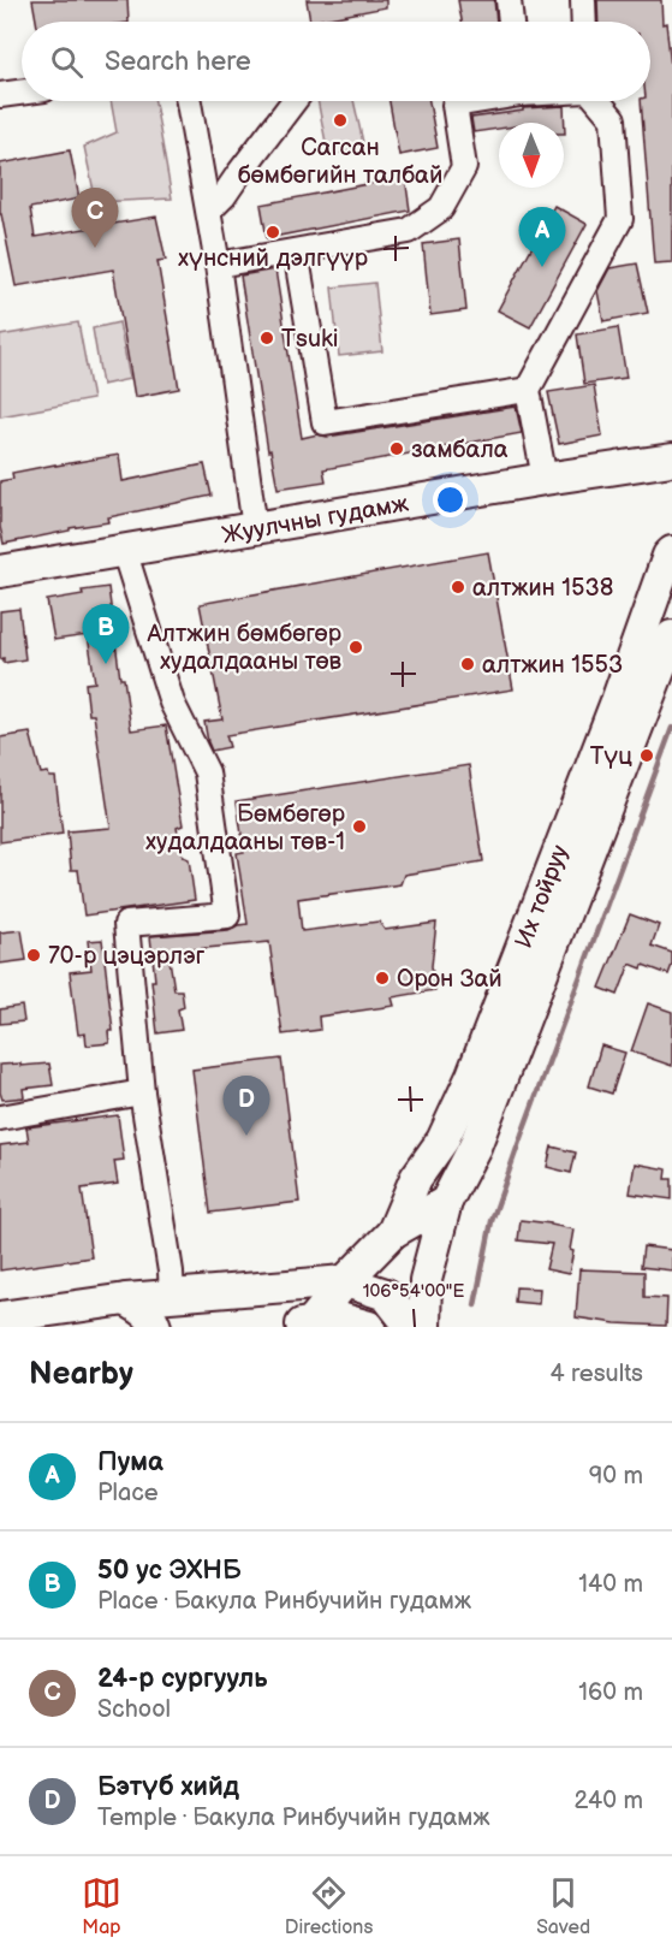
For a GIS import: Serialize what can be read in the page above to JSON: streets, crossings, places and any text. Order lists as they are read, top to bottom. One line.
{"streets":{"main road":["Жуулчны гудамж","Их тойруу"]},"places":["Сагсан бөмбөгийн талбай","хүнсний дэлгүүр","Tsuki","замбала","алтжин 1538","Алтжин бөмбөгөр худалдааны төв","алтжин 1553","Түц","Бөмбөгөр худалдааны төв-1","70-р цэцэрлэг","Орон Зай"],"north":"bottom","page":{"search":"Search here","pins":["C","A","B","D"],"heading":["Nearby","4 results"],"list":[{"mark":"A","name":"Пума","note":"Place","value":"90 m"},{"mark":"B","name":"50 ус ЭХНБ","note":"Place · Бакула Ринбучийн гудамж","value":"140 m"},{"mark":"C","name":"24-р сургууль","note":"School","value":"160 m"},{"mark":"D","name":"Бэтүб хийд","note":"Temple · Бакула Ринбучийн гудамж","value":"240 m"}],"nav":["Map","Directions","Saved"]},"coordinates":["106°54'00\"E"]}
